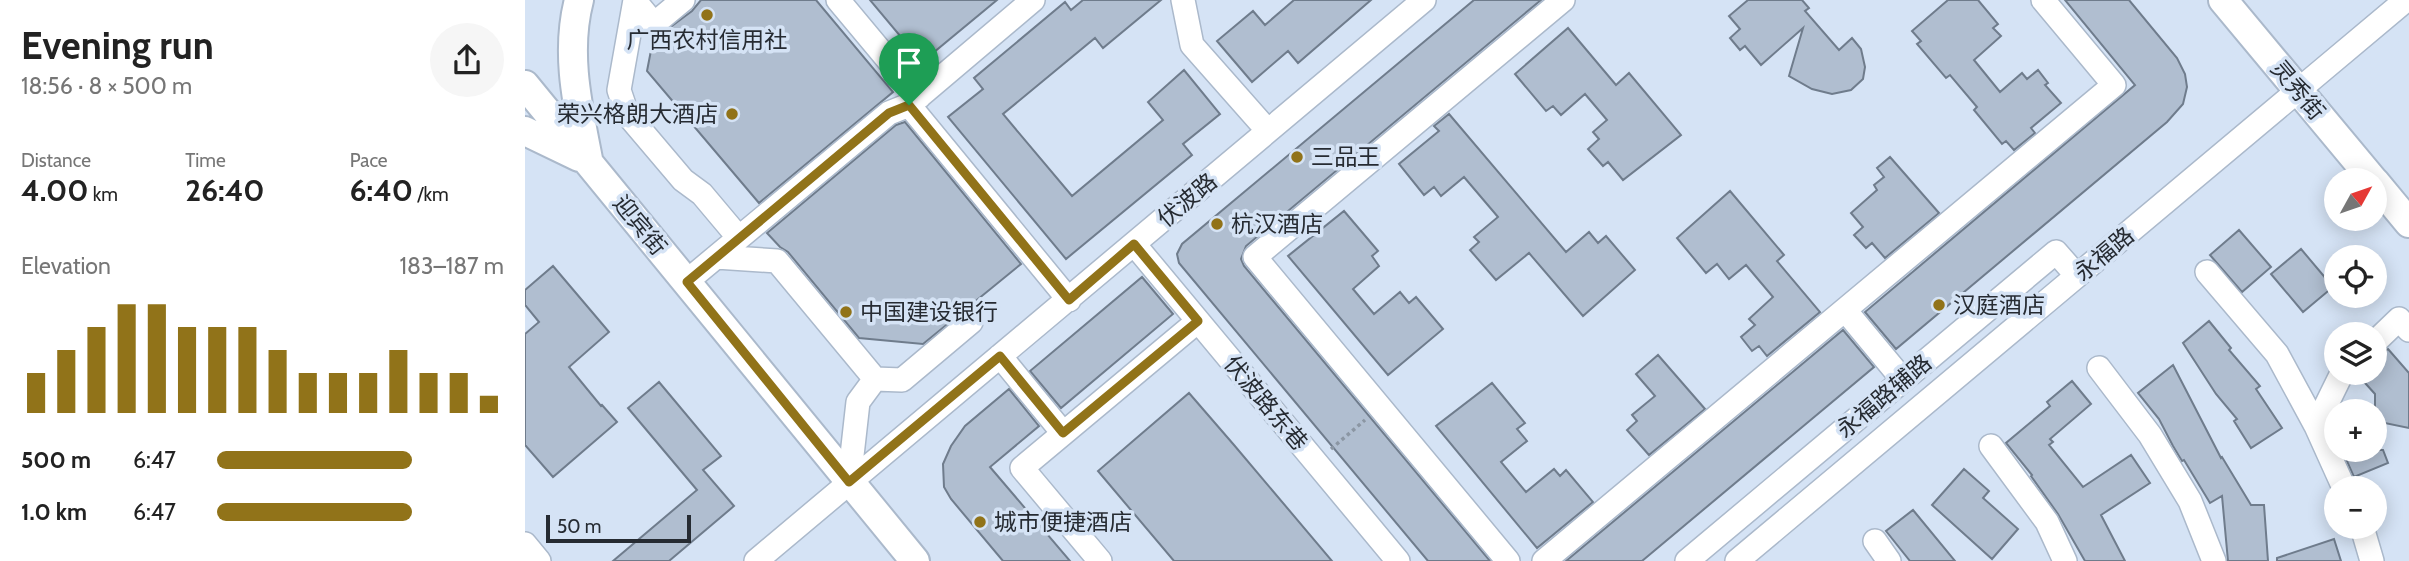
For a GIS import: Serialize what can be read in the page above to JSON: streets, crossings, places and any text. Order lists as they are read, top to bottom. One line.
{"streets":{"main road":["灵秀街","迎宾街"],"street":["伏波路","永福路","永福路辅路","伏波路东巷"]},"crossings":[["灵秀街","永福路"],["伏波路","迎宾街"],["伏波路","伏波路东巷"],["永福路","永福路辅路"]],"places":["广西农村信用社","荣兴格朗大酒店","三品王","杭汉酒店","汉庭酒店","中国建设银行","城市便捷酒店"],"scale_bar":"50 m","north":"top right","page":{"heading":["Evening run","18:56 · 8 × 500 m"],"stats":[["Distance","4.00 km"],["Time","26:40"],["Pace","6:40 /km"]],"map_buttons":["+","−"],"chart":["Elevation","183–187 m"],"list":[{"name":"500 m","note":"6:47"},{"name":"1.0 km","note":"6:47"}],"scale":"50 m"}}
